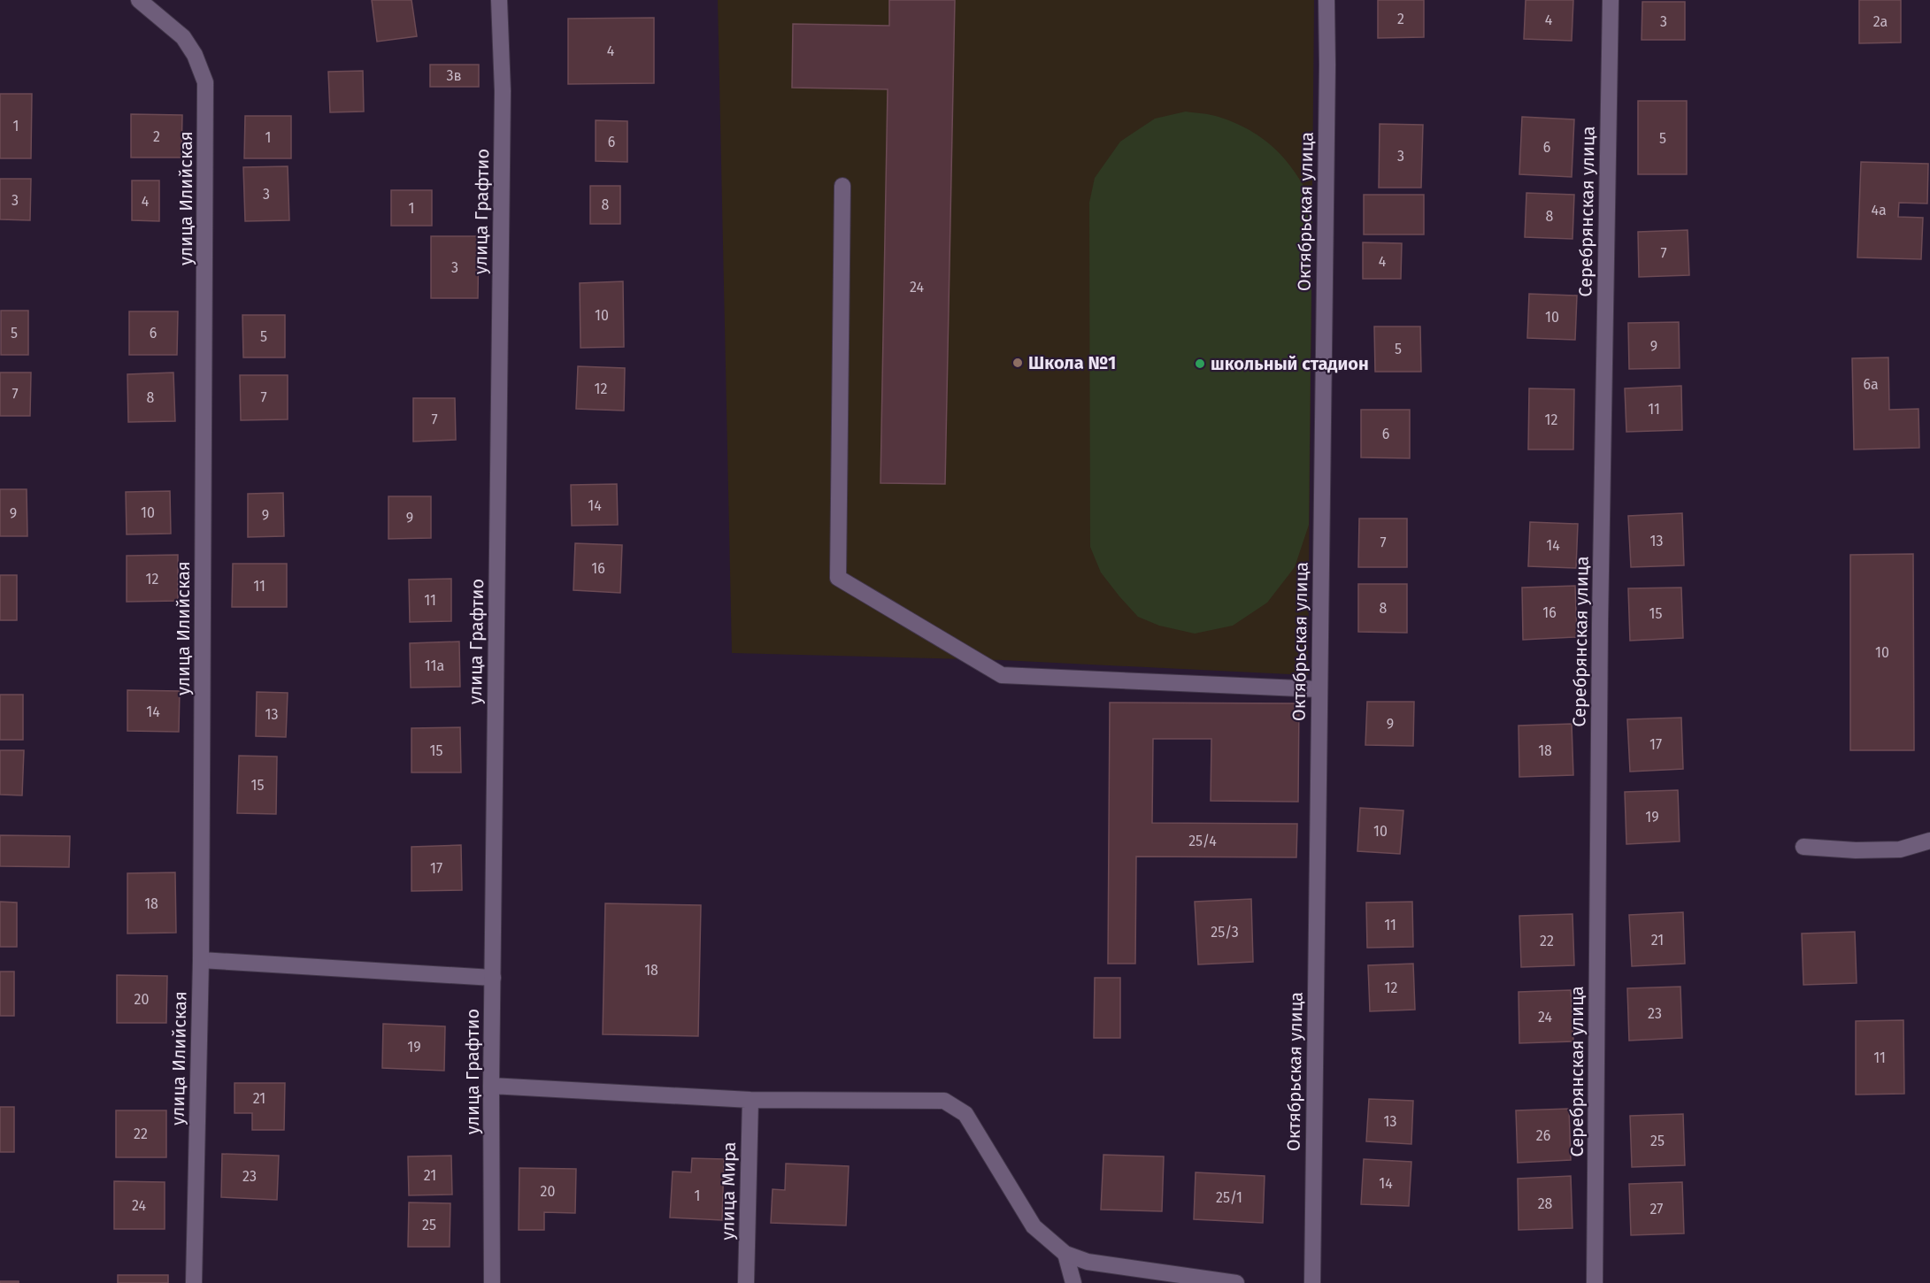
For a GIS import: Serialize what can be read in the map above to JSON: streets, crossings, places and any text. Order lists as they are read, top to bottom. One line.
{"streets":{"street":["улица Илийская","улица Графтио","Октябрьская улица","Серебрянская улица","улица Мира"]},"places":["Школа №1","школьный стадион"],"house_numbers":["2","4","3","2а","4","3в","1","2","1","5","6","6","3","3","3","4","8","1","4а","8","7","4","3","24","10","10","5","6","5","9","5","6а","12","7","8","7","11","7","12","6","14","10","9","9","9","13","7","14","16","12","11","11","8","16","15","10","11а","14","13","9","17","15","18","15","19","10","25/4","17","18","11","25/3","21","22","18","12","20","23","24","19","11","21","13","22","26","25","21","23","14","20","1","25/1","28","24","27","25"]}
